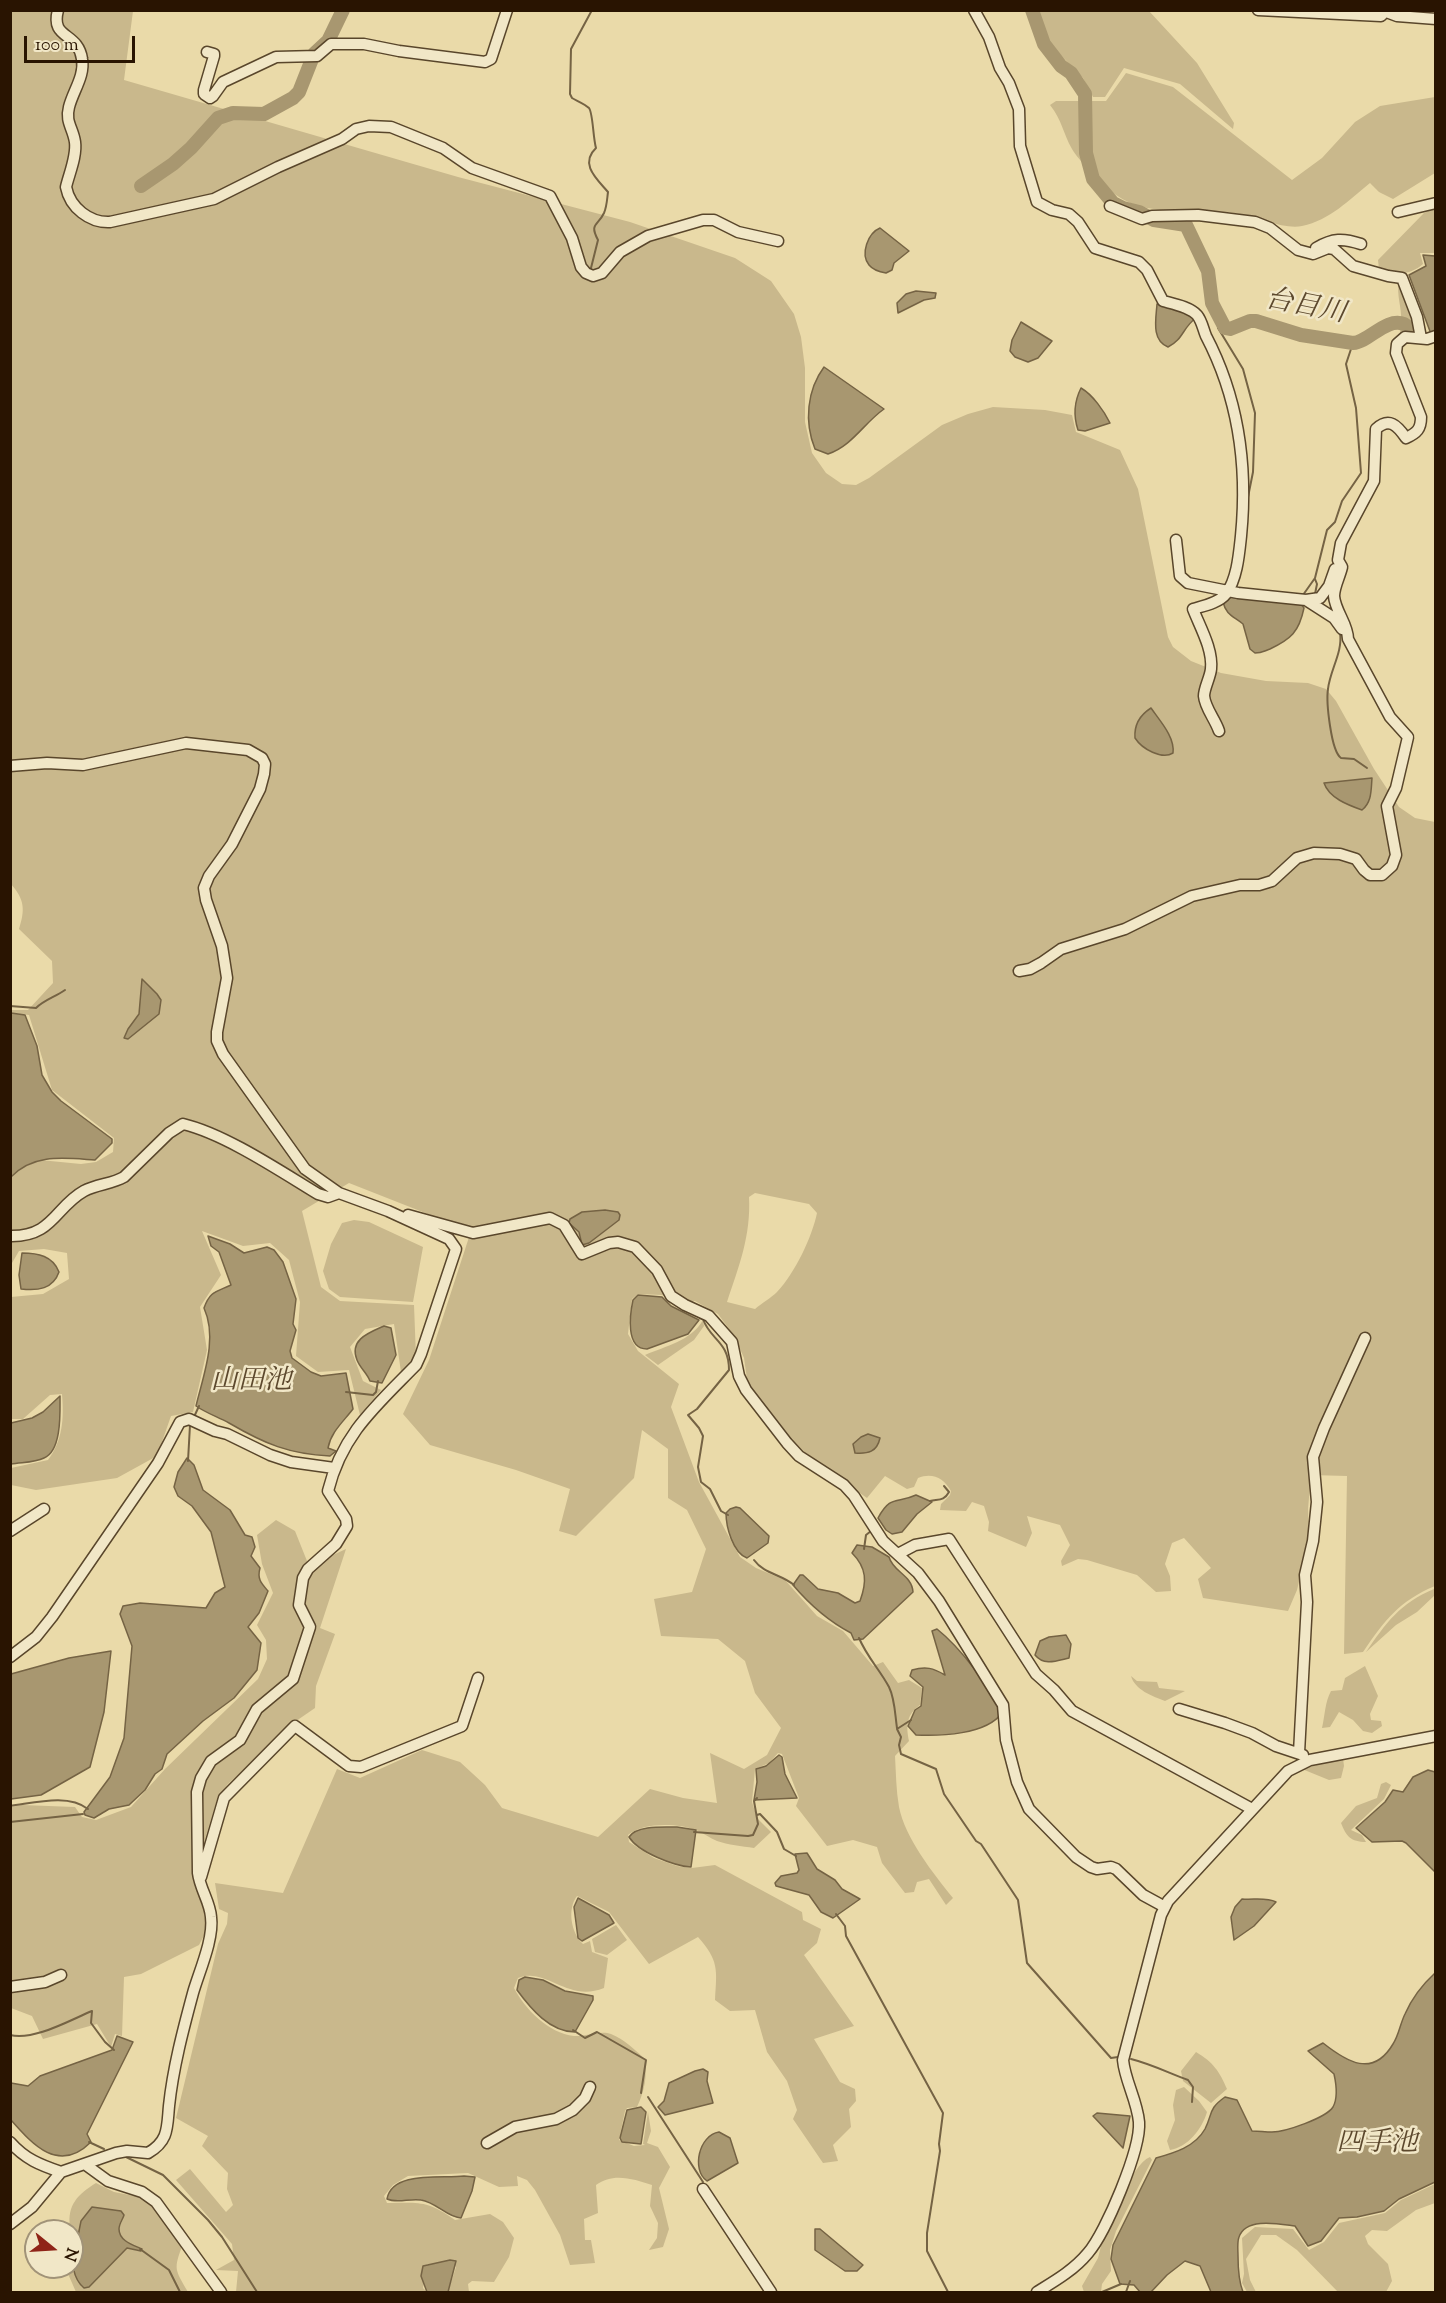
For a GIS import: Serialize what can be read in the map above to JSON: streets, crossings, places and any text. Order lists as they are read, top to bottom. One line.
{"water":["台目川","山田池","四手池"],"scale_bar":"100 m","north":"right"}
